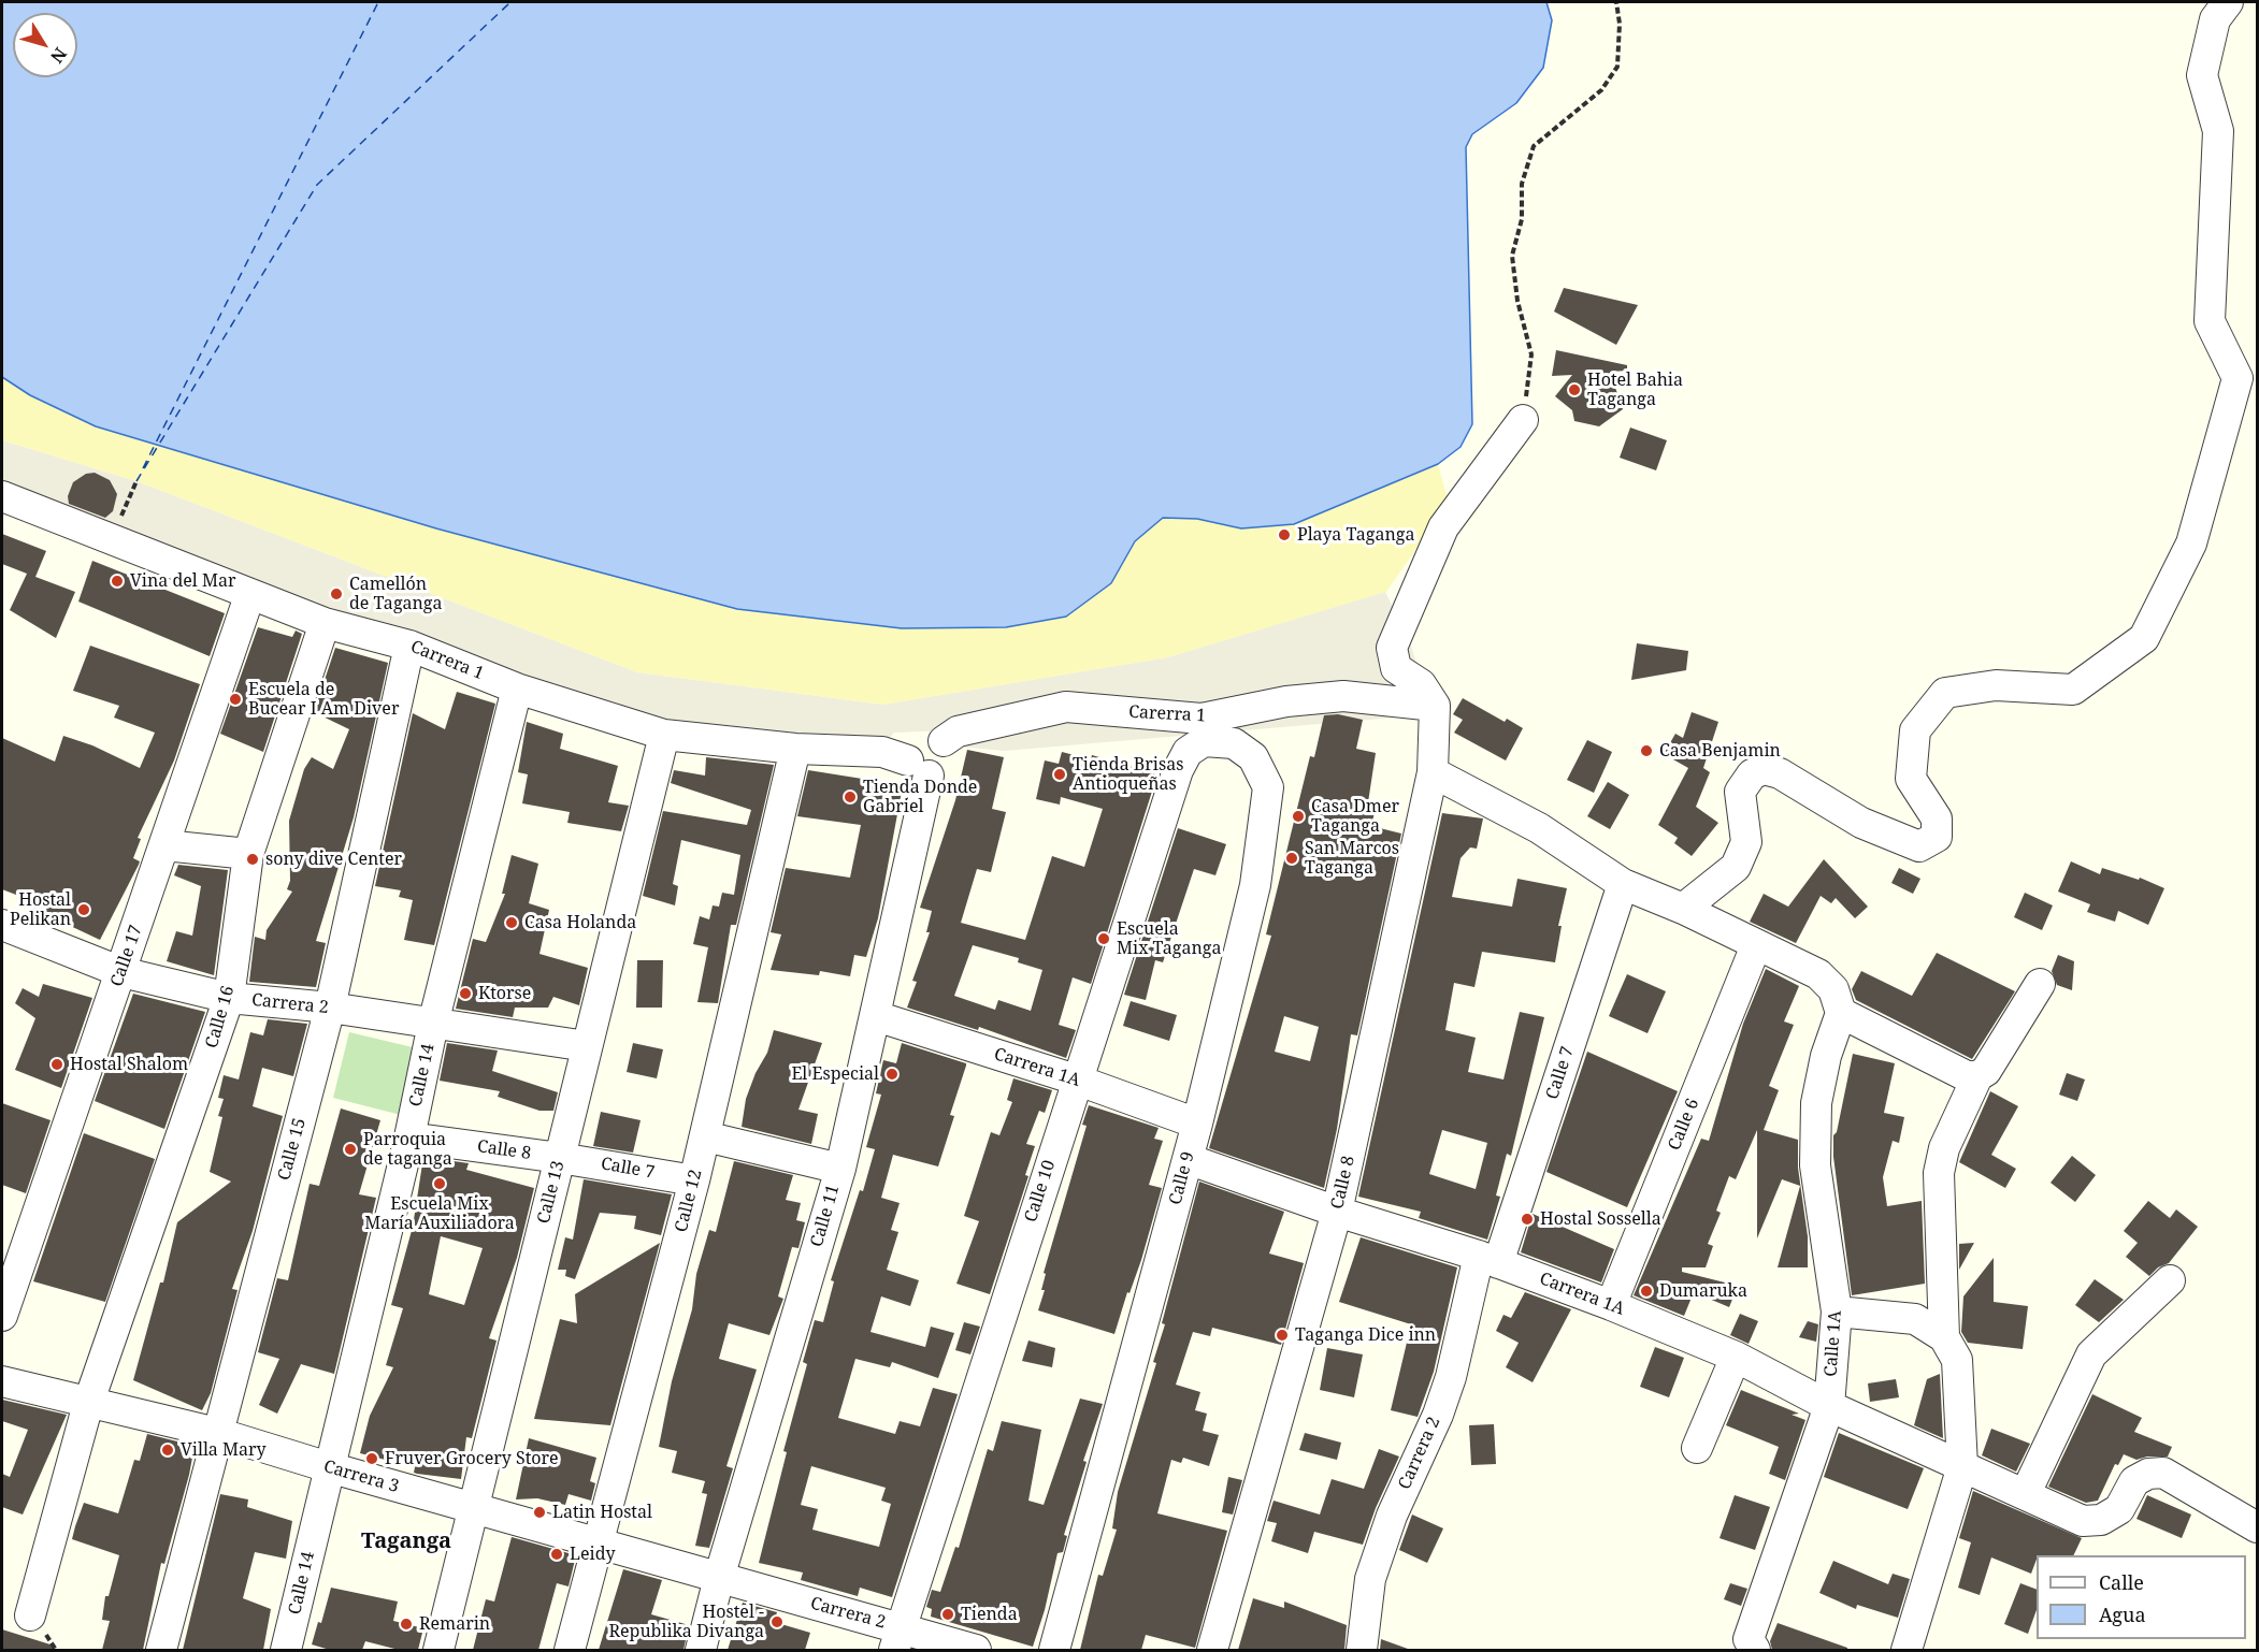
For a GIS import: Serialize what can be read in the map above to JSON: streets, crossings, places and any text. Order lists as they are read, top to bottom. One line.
{"streets":{"street":["Carrera 1","Carerra 1","Calle 17","Carrera 2","Calle 16","Carrera 1A","Calle 7","Calle 14","Calle 6","Calle 15","Calle 8","Calle 9","Calle 10","Calle 13","Calle 12","Calle 11","Calle 1A","Carrera 3"]},"crossings":[["Carrera 1","Carerra 1"],["Carrera 1","Calle 17"],["Carrera 1","Calle 16"],["Carrera 1","Calle 14"],["Carrera 1","Calle 15"],["Carrera 1","Calle 13"],["Carrera 1","Calle 12"],["Carrera 1","Calle 11"],["Carerra 1","Calle 8"],["Carerra 1","Calle 11"],["Calle 17","Carrera 2"],["Carrera 2","Calle 16"],["Carrera 2","Carrera 1A"],["Carrera 2","Calle 7"],["Carrera 2","Calle 14"],["Carrera 2","Calle 15"],["Carrera 2","Calle 10"],["Carrera 2","Calle 13"],["Carrera 2","Calle 11"],["Carrera 2","Carrera 3"],["Calle 16","Carrera 3"],["Carrera 1A","Calle 7"],["Carrera 1A","Calle 6"],["Carrera 1A","Calle 8"],["Carrera 1A","Calle 9"],["Carrera 1A","Calle 10"],["Carrera 1A","Calle 11"],["Carrera 1A","Calle 1A"],["Calle 7","Calle 8"],["Calle 7","Calle 13"],["Calle 7","Calle 12"],["Calle 14","Calle 8"],["Calle 14","Carrera 3"],["Calle 15","Carrera 3"],["Calle 8","Calle 13"],["Calle 9","Calle 10"],["Calle 13","Carrera 3"],["Calle 12","Carrera 3"],["Calle 11","Carrera 3"]],"districts":["Taganga"],"places":["Hotel Bahia Taganga","Playa Taganga","Vina del Mar","Camellón de Taganga","Escuela de Bucear I Am Diver","Casa Benjamin","Tienda Brisas Antioqueñas","Tienda Donde Gabriel","Casa Dmer Taganga","San Marcos Taganga","sony dive Center","Hostal Pelikan","Casa Holanda","Escuela Mix Taganga","Ktorse","Hostal Shalom","El Especial","Parroquia de taganga","Escuela Mix María Auxiliadora","Hostal Sossella","Dumaruka","Taganga Dice inn","Villa Mary","Fruver Grocery Store","Latin Hostal","Leidy","Tienda","Hostel - Republika Divanga","Remarin"],"legend":["Calle","Agua"],"north":"bottom right"}
